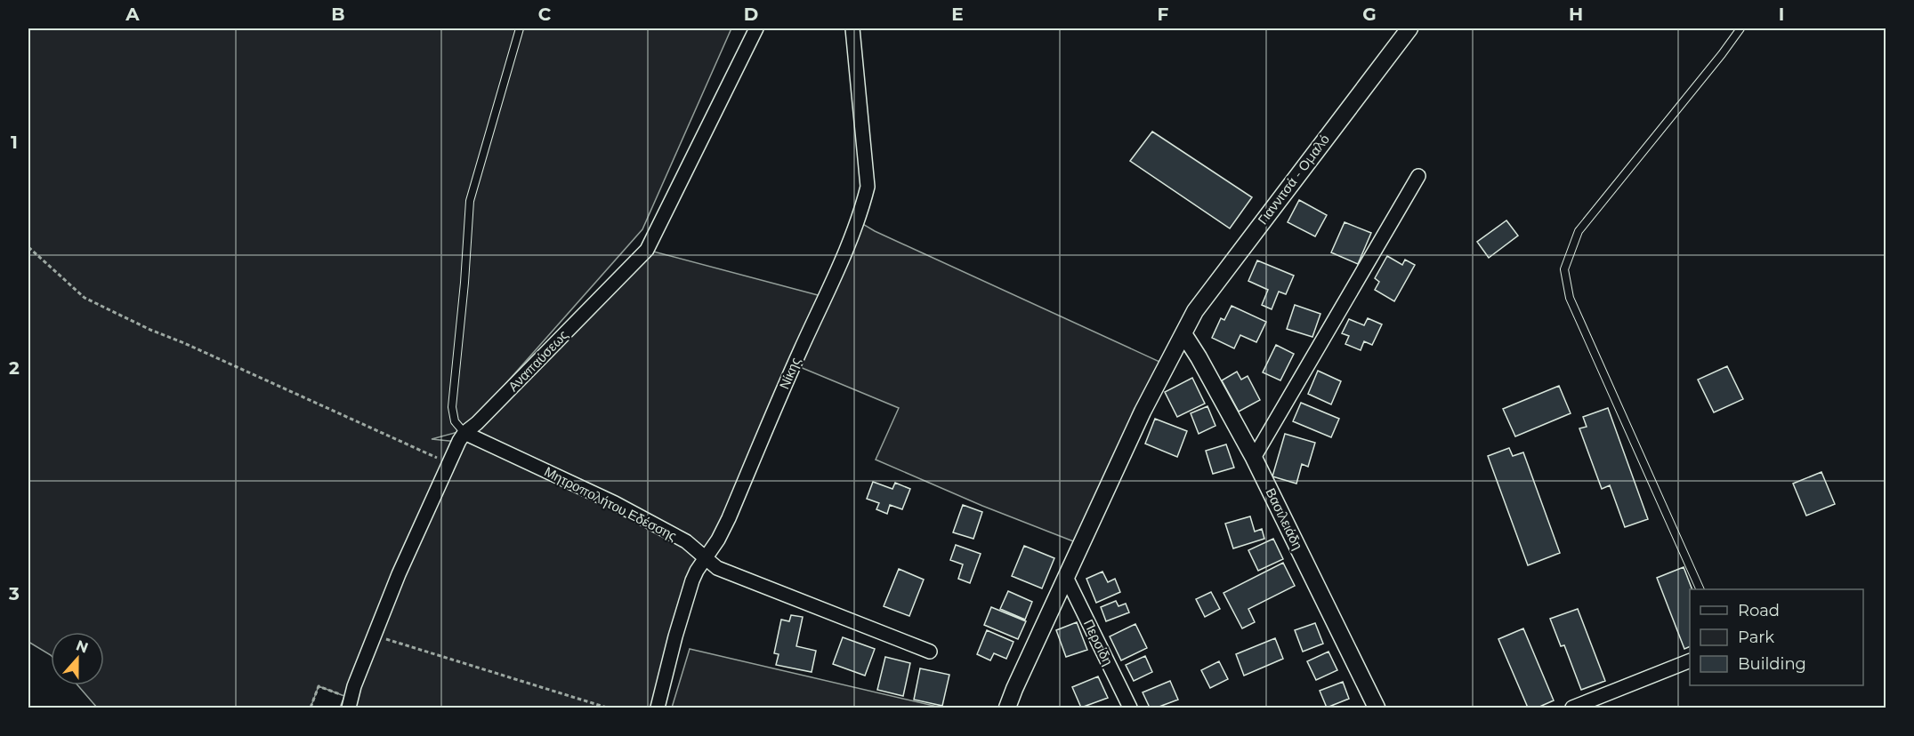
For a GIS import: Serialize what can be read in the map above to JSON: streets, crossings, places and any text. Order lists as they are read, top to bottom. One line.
{"streets":{"street":["Γιαννιτσά - Ομαλό","Αναπαύσεως","Νίκης","Μητροπολήτου Εδέσσης","Βασιλειάδη","Περσίδη"]},"crossings":[["Γιαννιτσά - Ομαλό","Βασιλειάδη"],["Γιαννιτσά - Ομαλό","Περσίδη"],["Αναπαύσεως","Μητροπολήτου Εδέσσης"],["Νίκης","Μητροπολήτου Εδέσσης"]],"legend":["Road","Park","Building"],"north":"top","grid":{"columns":["A","B","C","D","E","F","G","H","I"],"rows":["1","2","3"]}}
